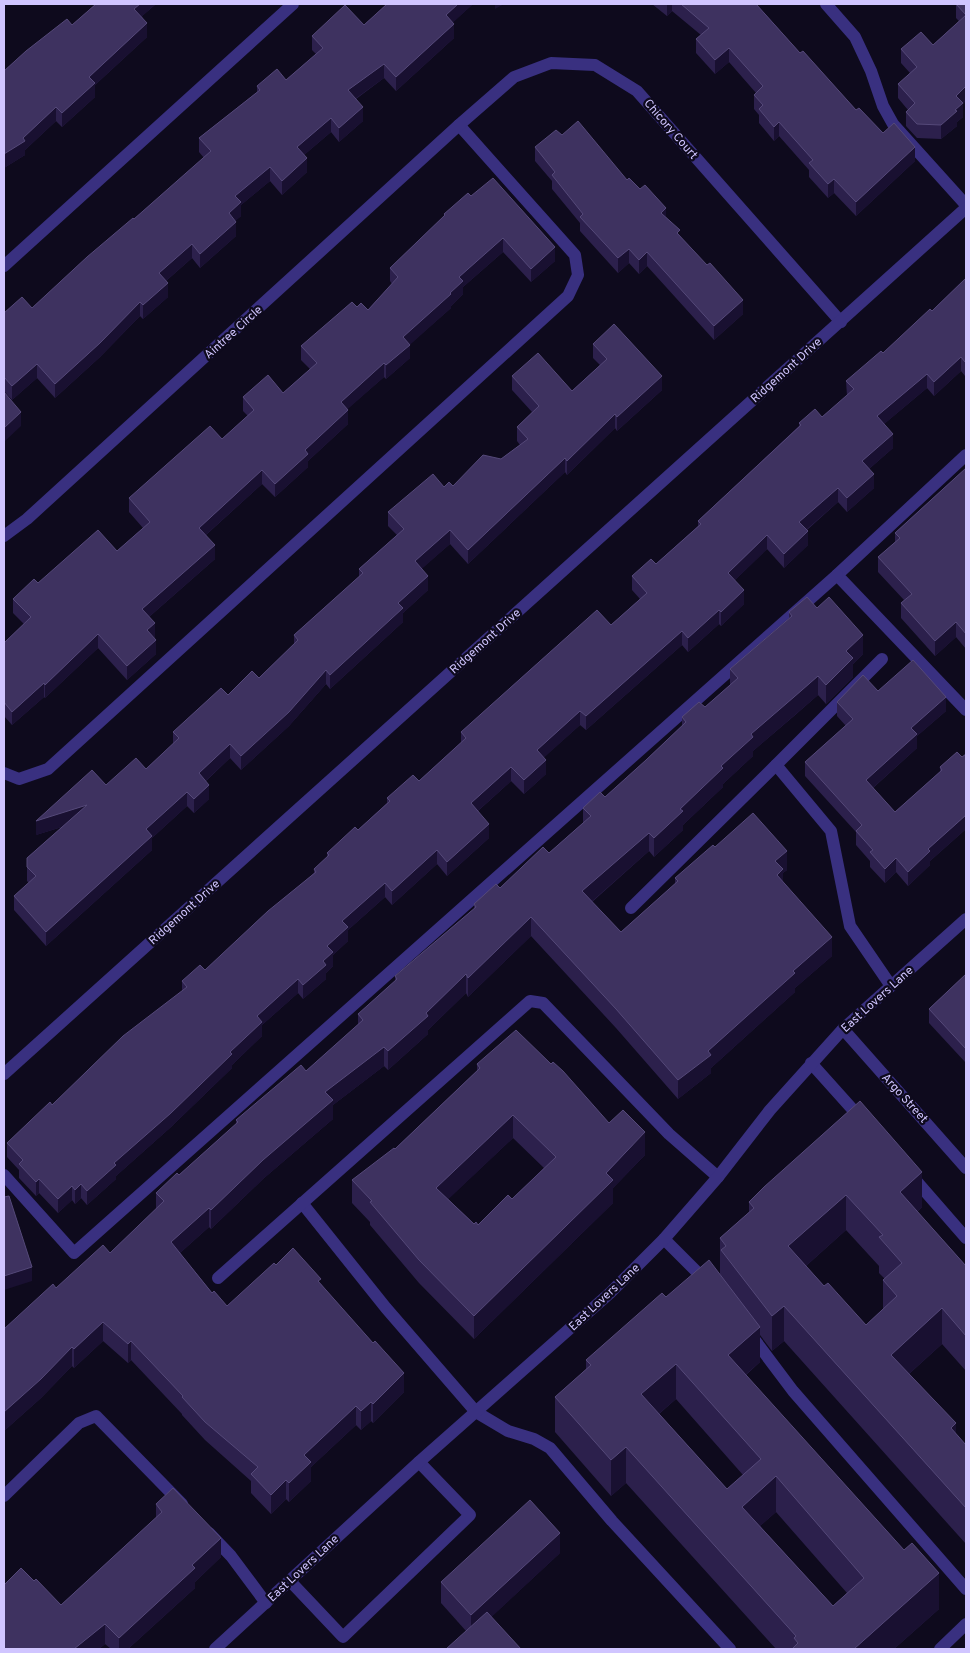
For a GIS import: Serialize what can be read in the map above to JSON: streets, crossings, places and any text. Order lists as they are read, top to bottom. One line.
{"streets":{"street":["Chicory Court","Aintree Circle","Ridgemont Drive","East Lovers Lane","Argo Street"]},"crossings":[["Chicory Court","Aintree Circle"],["Chicory Court","Ridgemont Drive"],["East Lovers Lane","Argo Street"]]}
